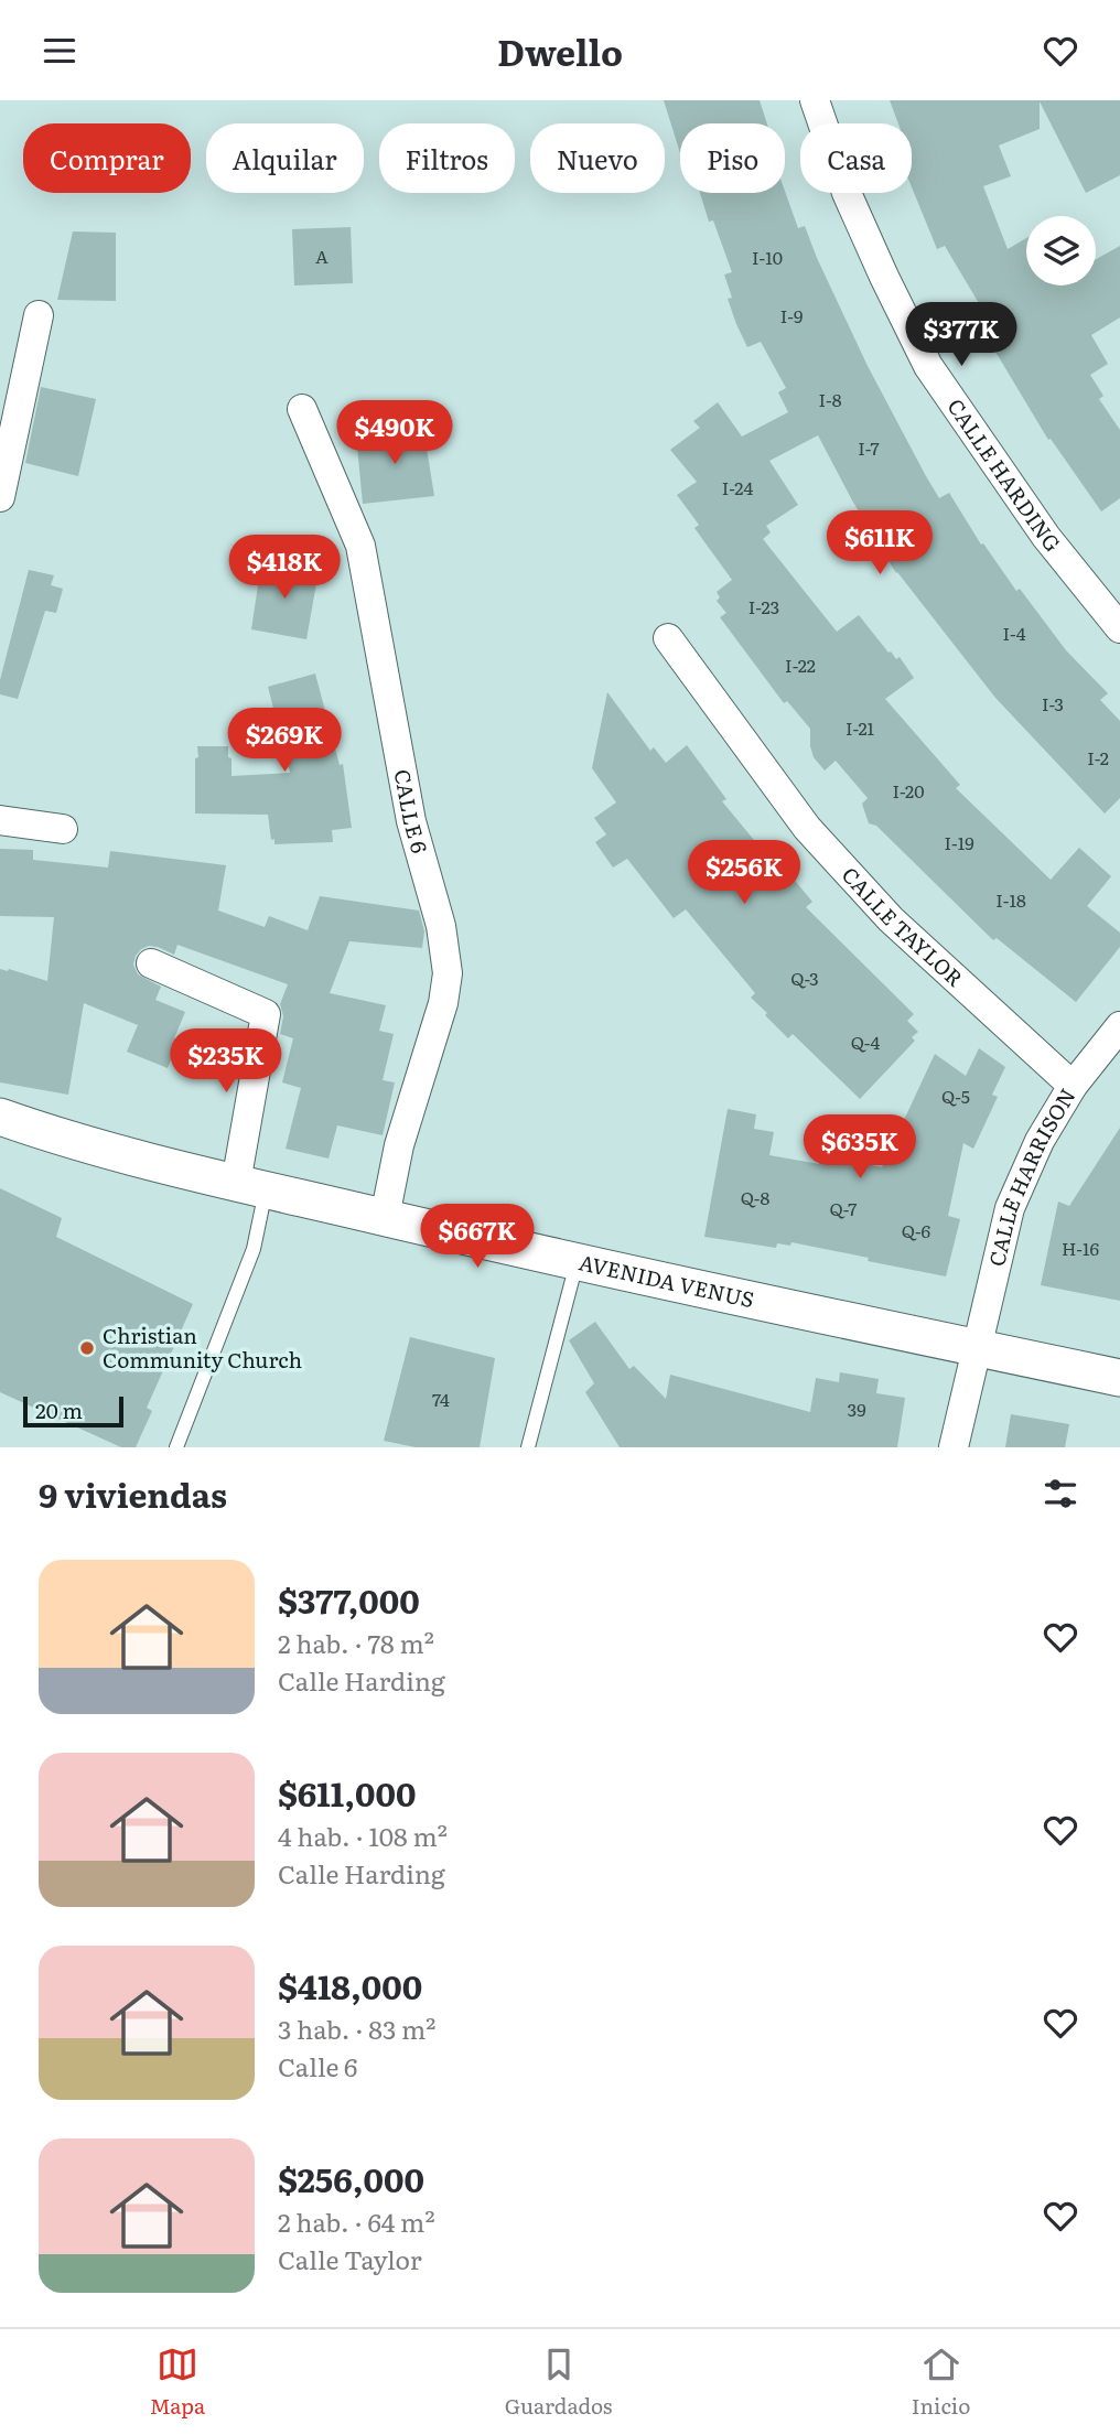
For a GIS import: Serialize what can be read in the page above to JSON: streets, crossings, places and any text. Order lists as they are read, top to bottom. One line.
{"streets":{"street":["CALLE HARDING","CALLE 6","CALLE TAYLOR","CALLE HARRISON","AVENIDA VENUS"]},"crossings":[["CALLE 6","AVENIDA VENUS"],["CALLE TAYLOR","CALLE HARRISON"],["CALLE HARRISON","AVENIDA VENUS"]],"places":["Christian Community Church"],"house_numbers":["A","I-10","I-9","I-8","I-7","I-24","I-23","I-4","I-22","I-3","I-21","I-2","I-20","I-19","I-18","Q-3","Q-4","Q-5","Q-8","Q-7","Q-6","H-16","74","39"],"scale_bar":"20 m","page":{"header":"Dwello","chip":["Comprar","Alquilar","Filtros","Nuevo","Piso","Casa"],"price":["$377K","$490K","$611K","$418K","$269K","$256K","$235K","$635K","$667K"],"scale":"20 m","heading":"9 viviendas","list":[{"name":"$377,000","note":"2 hab. · 78 m² · Calle Harding"},{"name":"$611,000","note":"4 hab. · 108 m² · Calle Harding"},{"name":"$418,000","note":"3 hab. · 83 m² · Calle 6"},{"name":"$256,000","note":"2 hab. · 64 m² · Calle Taylor"}],"tabs":["Mapa","Guardados","Inicio"]}}
